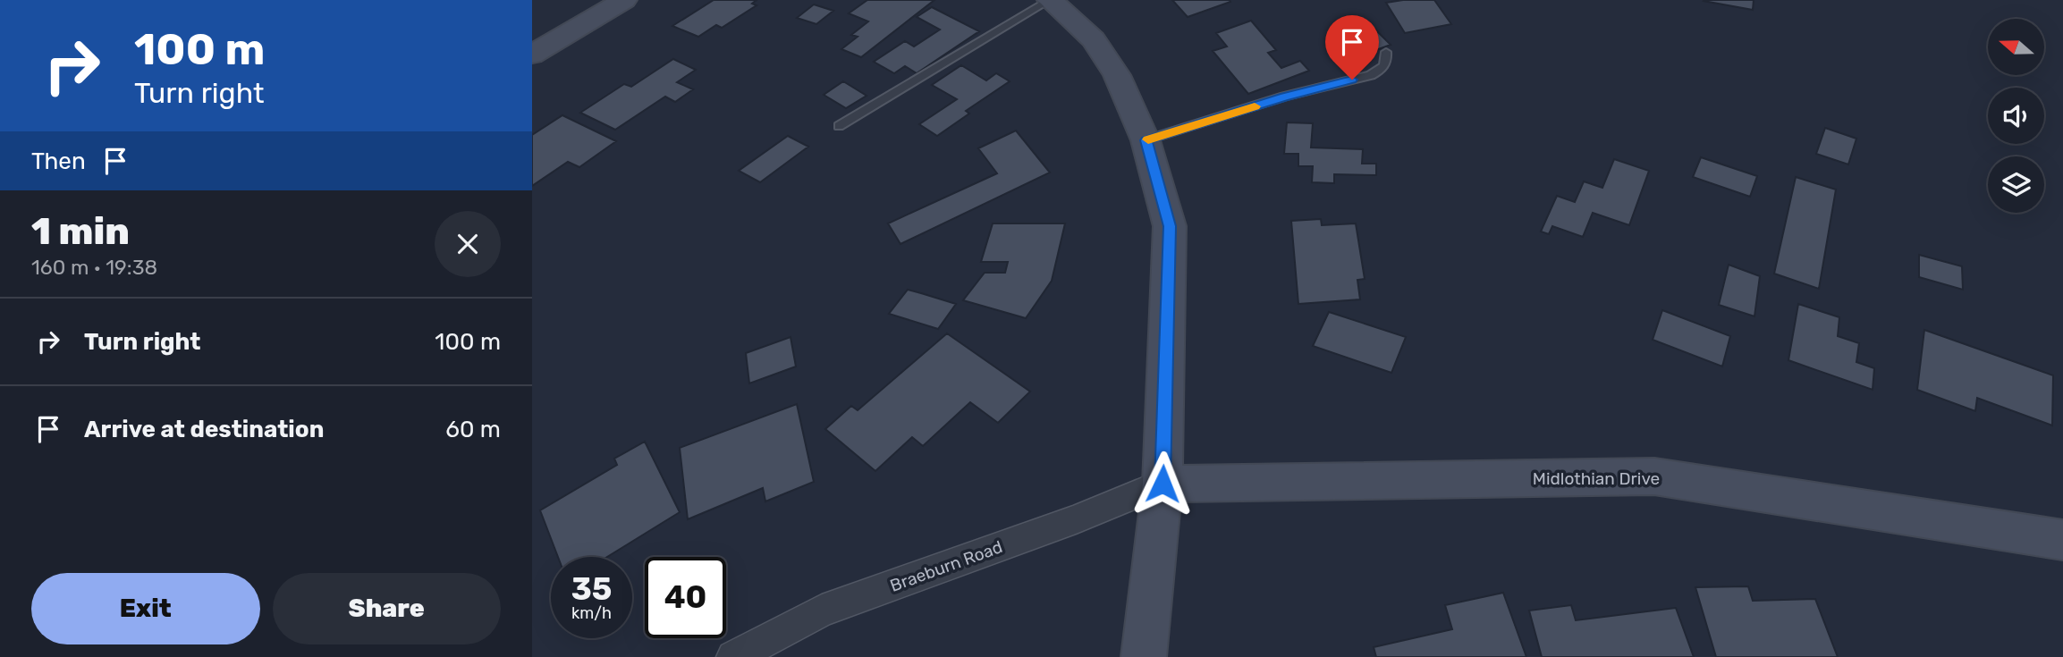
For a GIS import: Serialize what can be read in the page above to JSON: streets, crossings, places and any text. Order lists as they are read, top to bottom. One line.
{"streets":{"street":["Midlothian Drive","Braeburn Road"]},"crossings":[["Midlothian Drive","Braeburn Road"]],"north":"left","page":{"turn":["100 m","Turn right"],"then":"Then","heading":["1 min","160 m · 19:38"],"list":[{"name":"Turn right","value":"100 m"},{"name":"Arrive at destination","value":"60 m"}],"speed":"35 km/h","limit":"40","buttons":["Exit","Share"]}}
